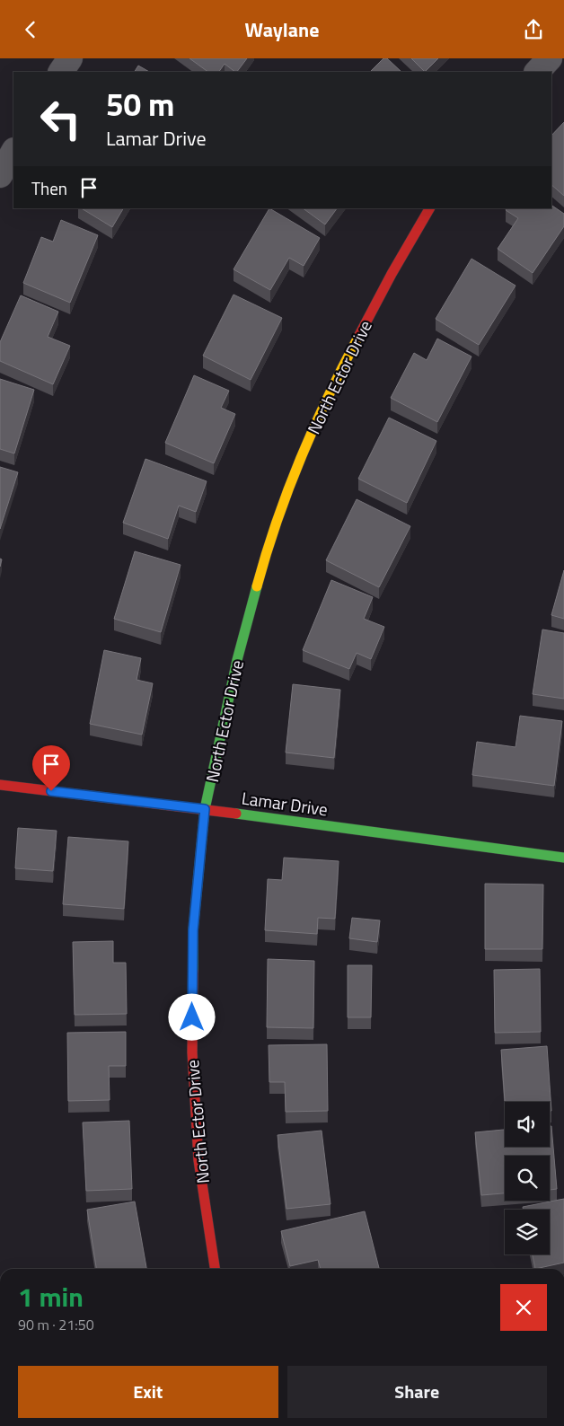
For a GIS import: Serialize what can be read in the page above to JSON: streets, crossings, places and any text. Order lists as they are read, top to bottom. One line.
{"streets":{"street":["North Ector Drive","Lamar Drive"]},"crossings":[["North Ector Drive","Lamar Drive"]],"page":{"header":"Waylane","turn":["50 m","Lamar Drive"],"then":"Then","heading":["1 min","90 m · 21:50"],"buttons":["Exit","Share"]}}
